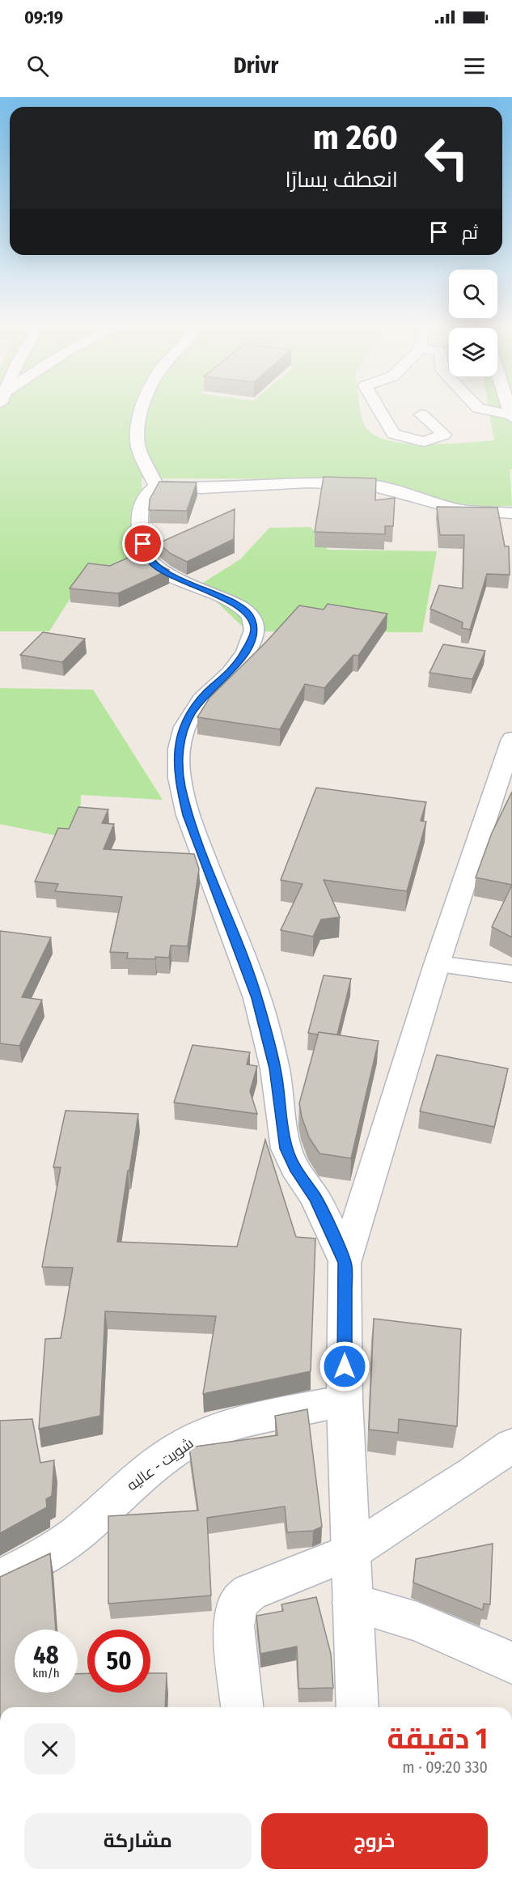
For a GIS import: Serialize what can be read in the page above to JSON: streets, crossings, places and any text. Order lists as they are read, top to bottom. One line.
{"streets":{"street":["شويت - عاليه"]},"page":{"status":"09:19","header":"Drivr","turn":["260 m","انعطف يسارًا"],"then":"ثم","speed":"48 km/h","limit":"50","heading":["1 دقيقة","330 m · 09:20"],"buttons":["خروج","مشاركة"]}}
